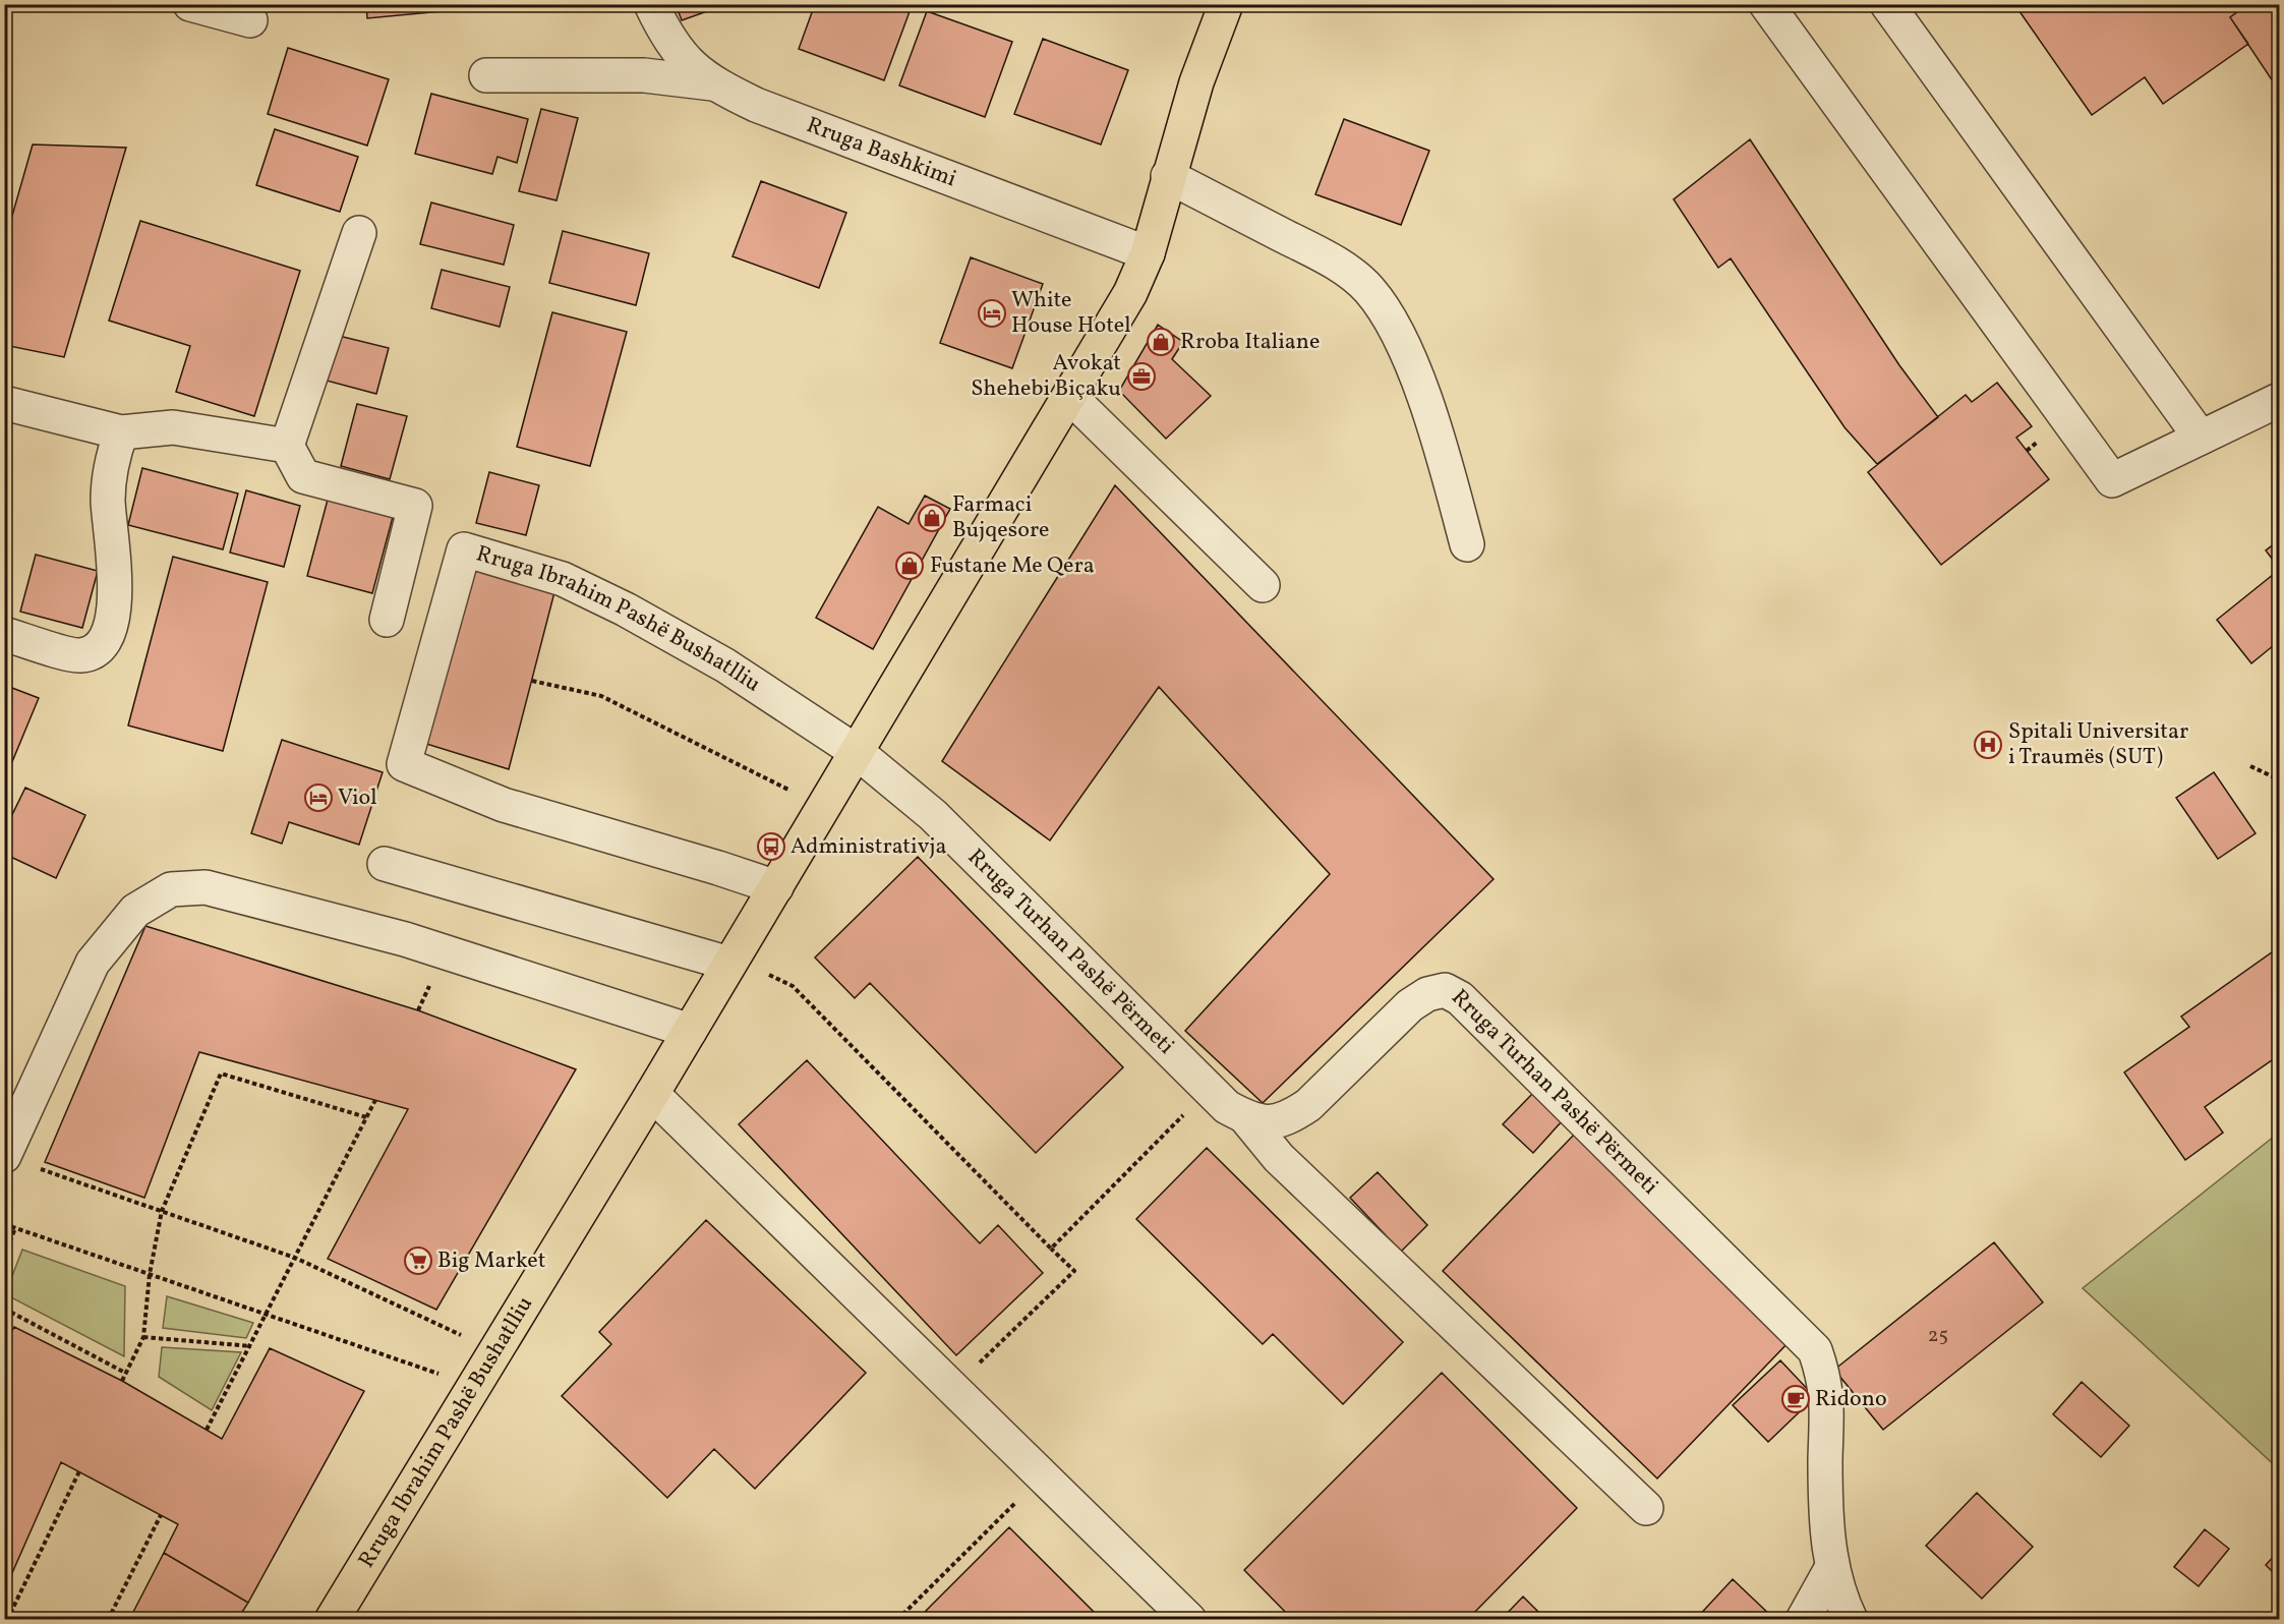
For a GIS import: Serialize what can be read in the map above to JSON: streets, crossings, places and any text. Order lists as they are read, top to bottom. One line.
{"streets":{"main road":["Rruga Ibrahim Pashë Bushatlliu"],"street":["Rruga Bashkimi","Rruga Turhan Pashë Përmeti"]},"crossings":[["Rruga Bashkimi","Rruga Ibrahim Pashë Bushatlliu"],["Rruga Ibrahim Pashë Bushatlliu","Rruga Turhan Pashë Përmeti"]],"places":{"hotel":["White House Hotel","Viol"],"shop":["Rroba Italiane","Farmaci Bujqesore","Fustane Me Qera"],"office":["Avokat Shehebi Biçaku"],"hospital":["Spitali Universitar i Traumës (SUT)"],"bus stop":["Administrativja"],"supermarket":["Big Market"],"cafe":["Ridono"]},"house_numbers":["25"]}
